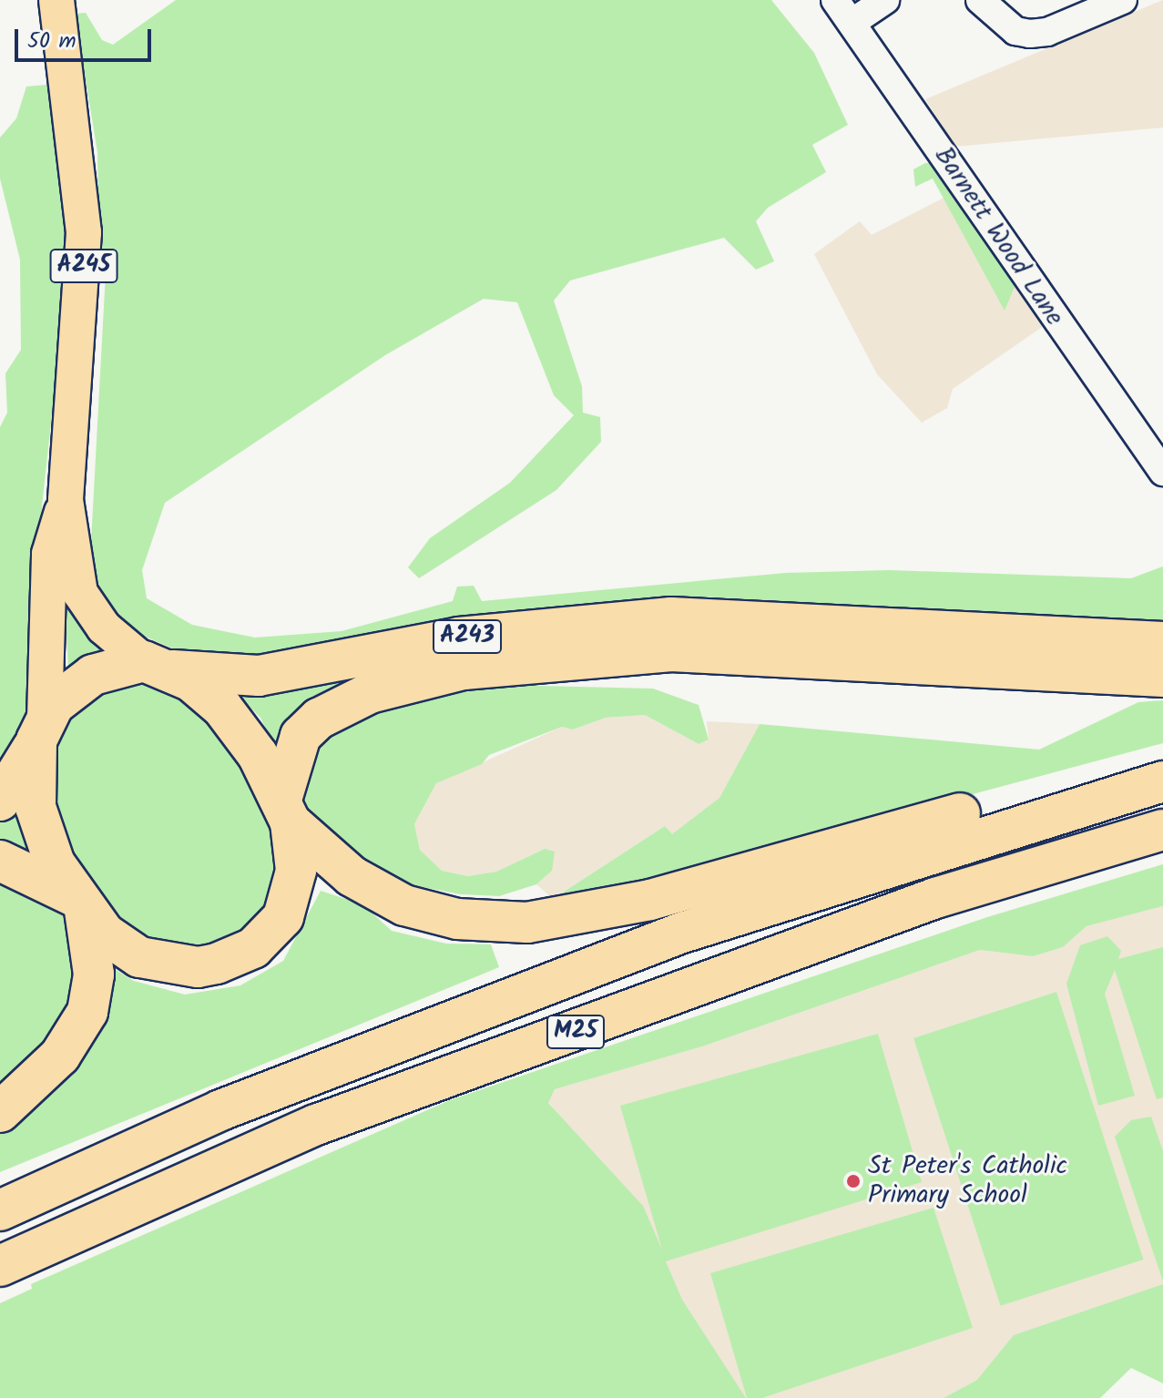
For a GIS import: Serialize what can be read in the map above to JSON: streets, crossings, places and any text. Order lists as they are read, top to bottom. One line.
{"streets":{"highway":["A243","M25"],"main road":["A245"],"street":["Barnett Wood Lane"]},"crossings":[["A245","A243"],["A243","M25"]],"places":["St Peter's Catholic Primary School"],"scale_bar":"50 m"}
